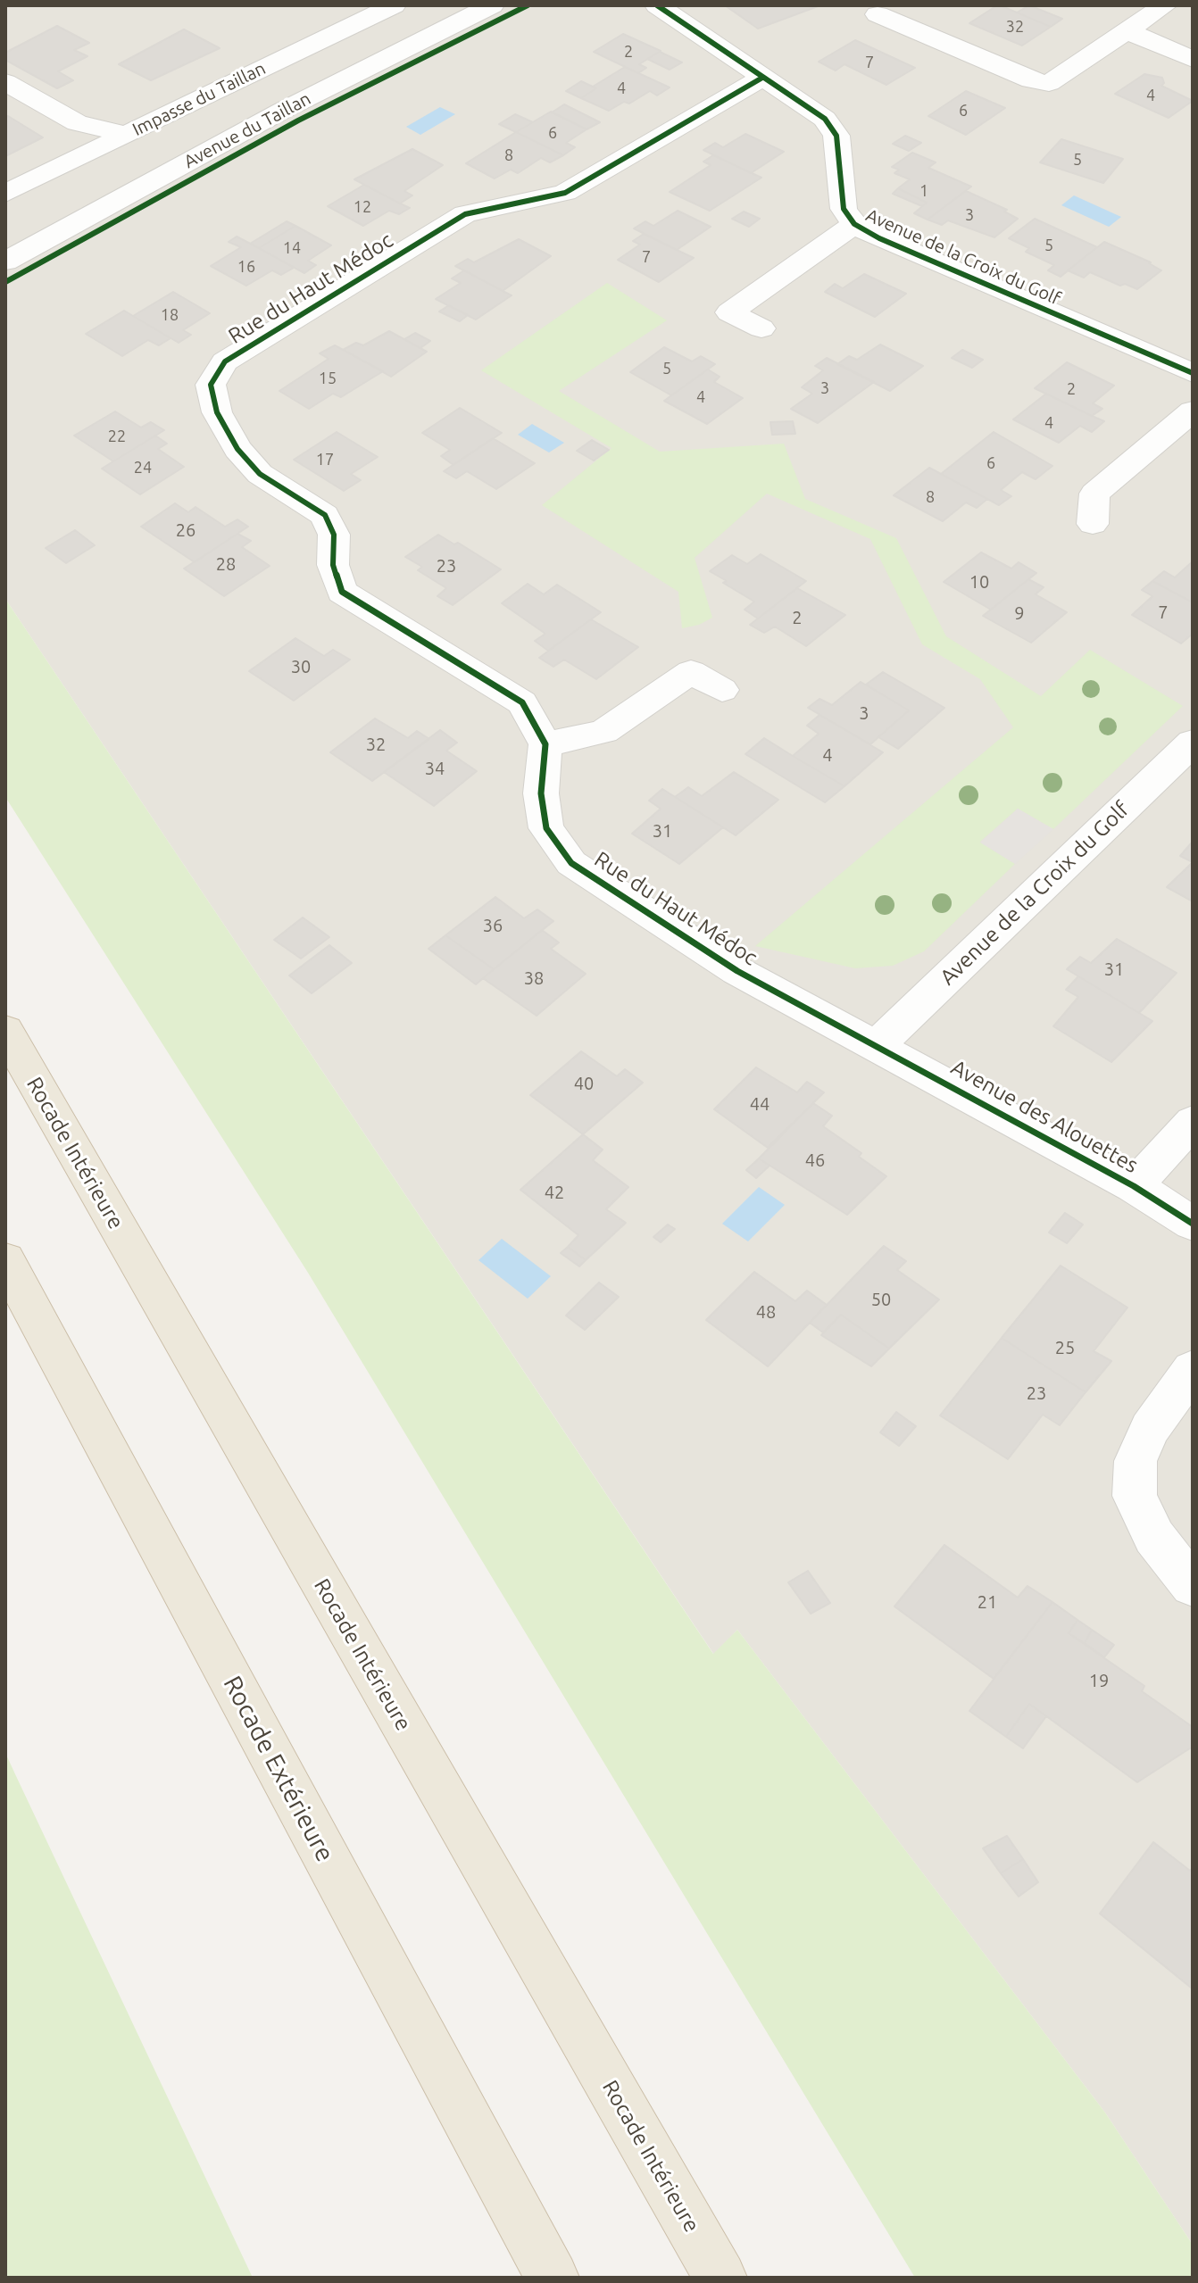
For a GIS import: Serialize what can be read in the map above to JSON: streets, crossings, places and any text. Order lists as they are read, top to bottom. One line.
{"streets":{"highway":["Rocade Intérieure","Rocade Extérieure"],"street":["Impasse du Taillan","Avenue du Taillan","Avenue de la Croix du Golf","Rue du Haut Médoc","Avenue des Alouettes"]},"crossings":[["Avenue de la Croix du Golf","Rue du Haut Médoc"],["Avenue de la Croix du Golf","Avenue des Alouettes"],["Rue du Haut Médoc","Avenue des Alouettes"]],"house_numbers":["32","2","7","4","4","6","6","8","5","1","12","3","5","14","7","16","18","5","15","3","2","4","4","22","17","6","24","8","26","28","23","10","7","9","2","30","3","32","4","34","31","36","31","38","40","44","46","42","50","48","25","23","21","19"]}
